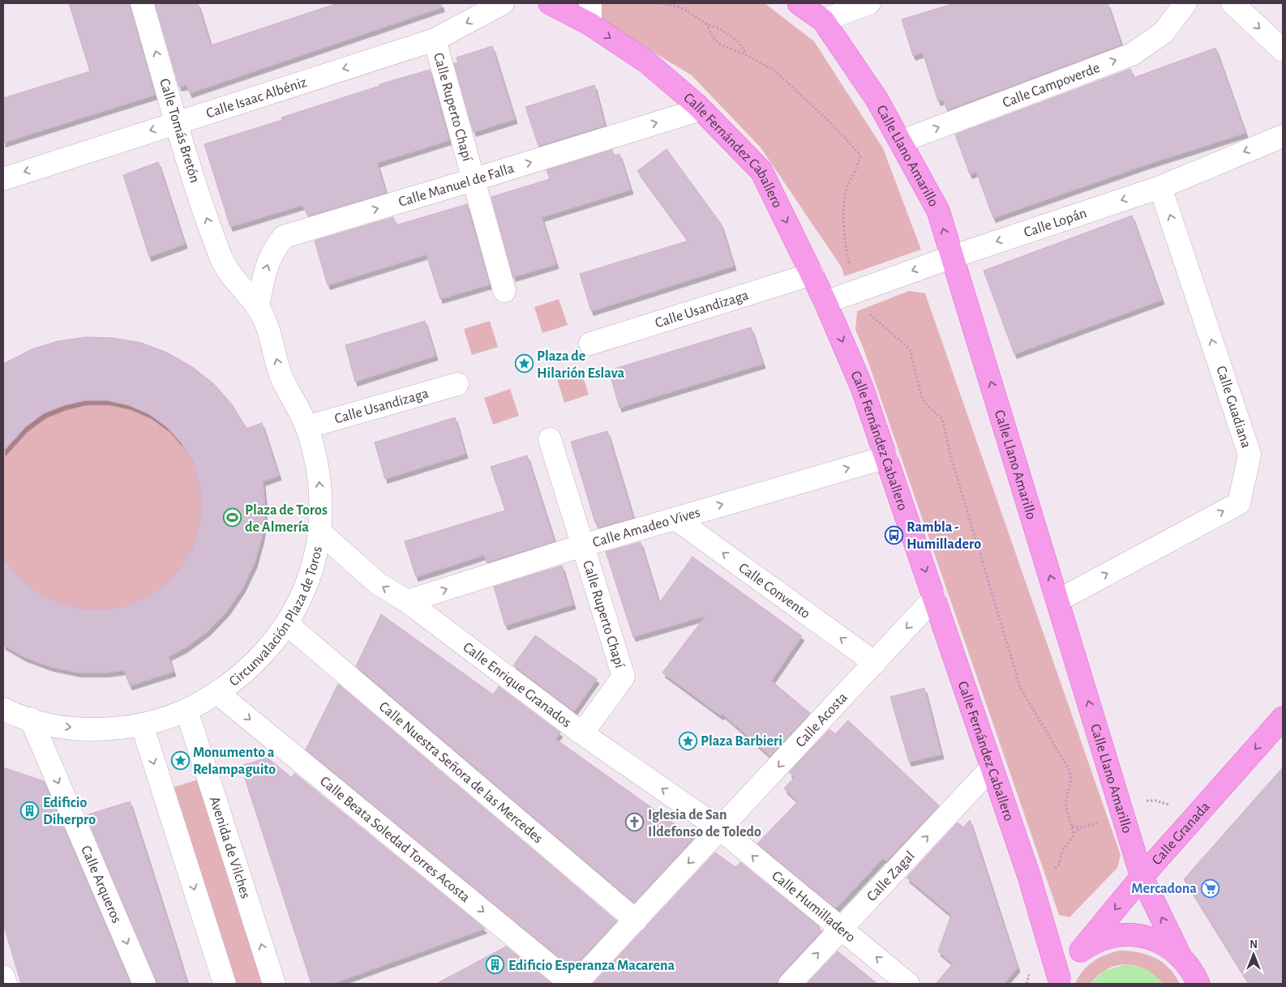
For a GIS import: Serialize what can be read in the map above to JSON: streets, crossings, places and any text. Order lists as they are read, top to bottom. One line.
{"streets":{"main road":["Calle Fernández Caballero","Calle Llano Amarillo","Calle Granada"],"street":["Calle Campoverde","Calle Isaac Albéniz","Calle Ruperto Chapí","Calle Tomás Bretón","Calle Manuel de Falla","Calle Lopán","Calle Usandizaga","Calle Guadiana","Calle Amadeo Vives","Calle Convento","Circunvalación Plaza de Toros","Calle Enrique Granados","Calle Acosta","Calle Nuestra Señora de las Mercedes","Calle Beata Soledad Torres Acosta","Avenida de Vilches","Calle Zagal","Calle Arqueros","Calle Humilladero"]},"crossings":[["Calle Campoverde","Calle Llano Amarillo"],["Calle Isaac Albéniz","Calle Ruperto Chapí"],["Calle Isaac Albéniz","Calle Tomás Bretón"],["Calle Ruperto Chapí","Calle Manuel de Falla"],["Calle Ruperto Chapí","Calle Amadeo Vives"],["Calle Ruperto Chapí","Calle Enrique Granados"],["Calle Tomás Bretón","Circunvalación Plaza de Toros"],["Calle Fernández Caballero","Calle Manuel de Falla"],["Calle Fernández Caballero","Calle Lopán"],["Calle Fernández Caballero","Calle Usandizaga"],["Calle Fernández Caballero","Calle Amadeo Vives"],["Calle Fernández Caballero","Calle Acosta"],["Calle Fernández Caballero","Calle Zagal"],["Calle Llano Amarillo","Calle Lopán"],["Calle Llano Amarillo","Calle Guadiana"],["Calle Llano Amarillo","Calle Granada"],["Calle Manuel de Falla","Circunvalación Plaza de Toros"],["Calle Lopán","Calle Guadiana"],["Calle Usandizaga","Circunvalación Plaza de Toros"],["Calle Amadeo Vives","Calle Convento"],["Calle Amadeo Vives","Calle Enrique Granados"],["Calle Convento","Calle Acosta"],["Circunvalación Plaza de Toros","Calle Enrique Granados"],["Circunvalación Plaza de Toros","Calle Nuestra Señora de las Mercedes"],["Circunvalación Plaza de Toros","Calle Beata Soledad Torres Acosta"],["Circunvalación Plaza de Toros","Avenida de Vilches"],["Circunvalación Plaza de Toros","Calle Arqueros"],["Calle Enrique Granados","Calle Acosta"],["Calle Enrique Granados","Calle Humilladero"],["Calle Acosta","Calle Nuestra Señora de las Mercedes"],["Calle Acosta","Calle Humilladero"],["Calle Zagal","Calle Humilladero"]],"one_way":["Calle Campoverde","Calle Isaac Albéniz","Calle Tomás Bretón","Calle Fernández Caballero","Calle Llano Amarillo","Calle Manuel de Falla","Calle Lopán","Calle Amadeo Vives","Calle Convento","Calle Enrique Granados","Calle Acosta","Calle Granada","Calle Beata Soledad Torres Acosta","Calle Zagal","Calle Humilladero"],"places":{"place":["Plaza de Hilarión Eslava","Plaza Barbieri","Monumento a Relampaguito"],"sports":["Plaza de Toros de Almería"],"bus stop":["Rambla - Humilladero"],"building":["Edificio Diherpro","Edificio Esperanza Macarena"],"church":["Iglesia de San Ildefonso de Toledo"],"supermarket":["Mercadona"]},"north":"top"}
